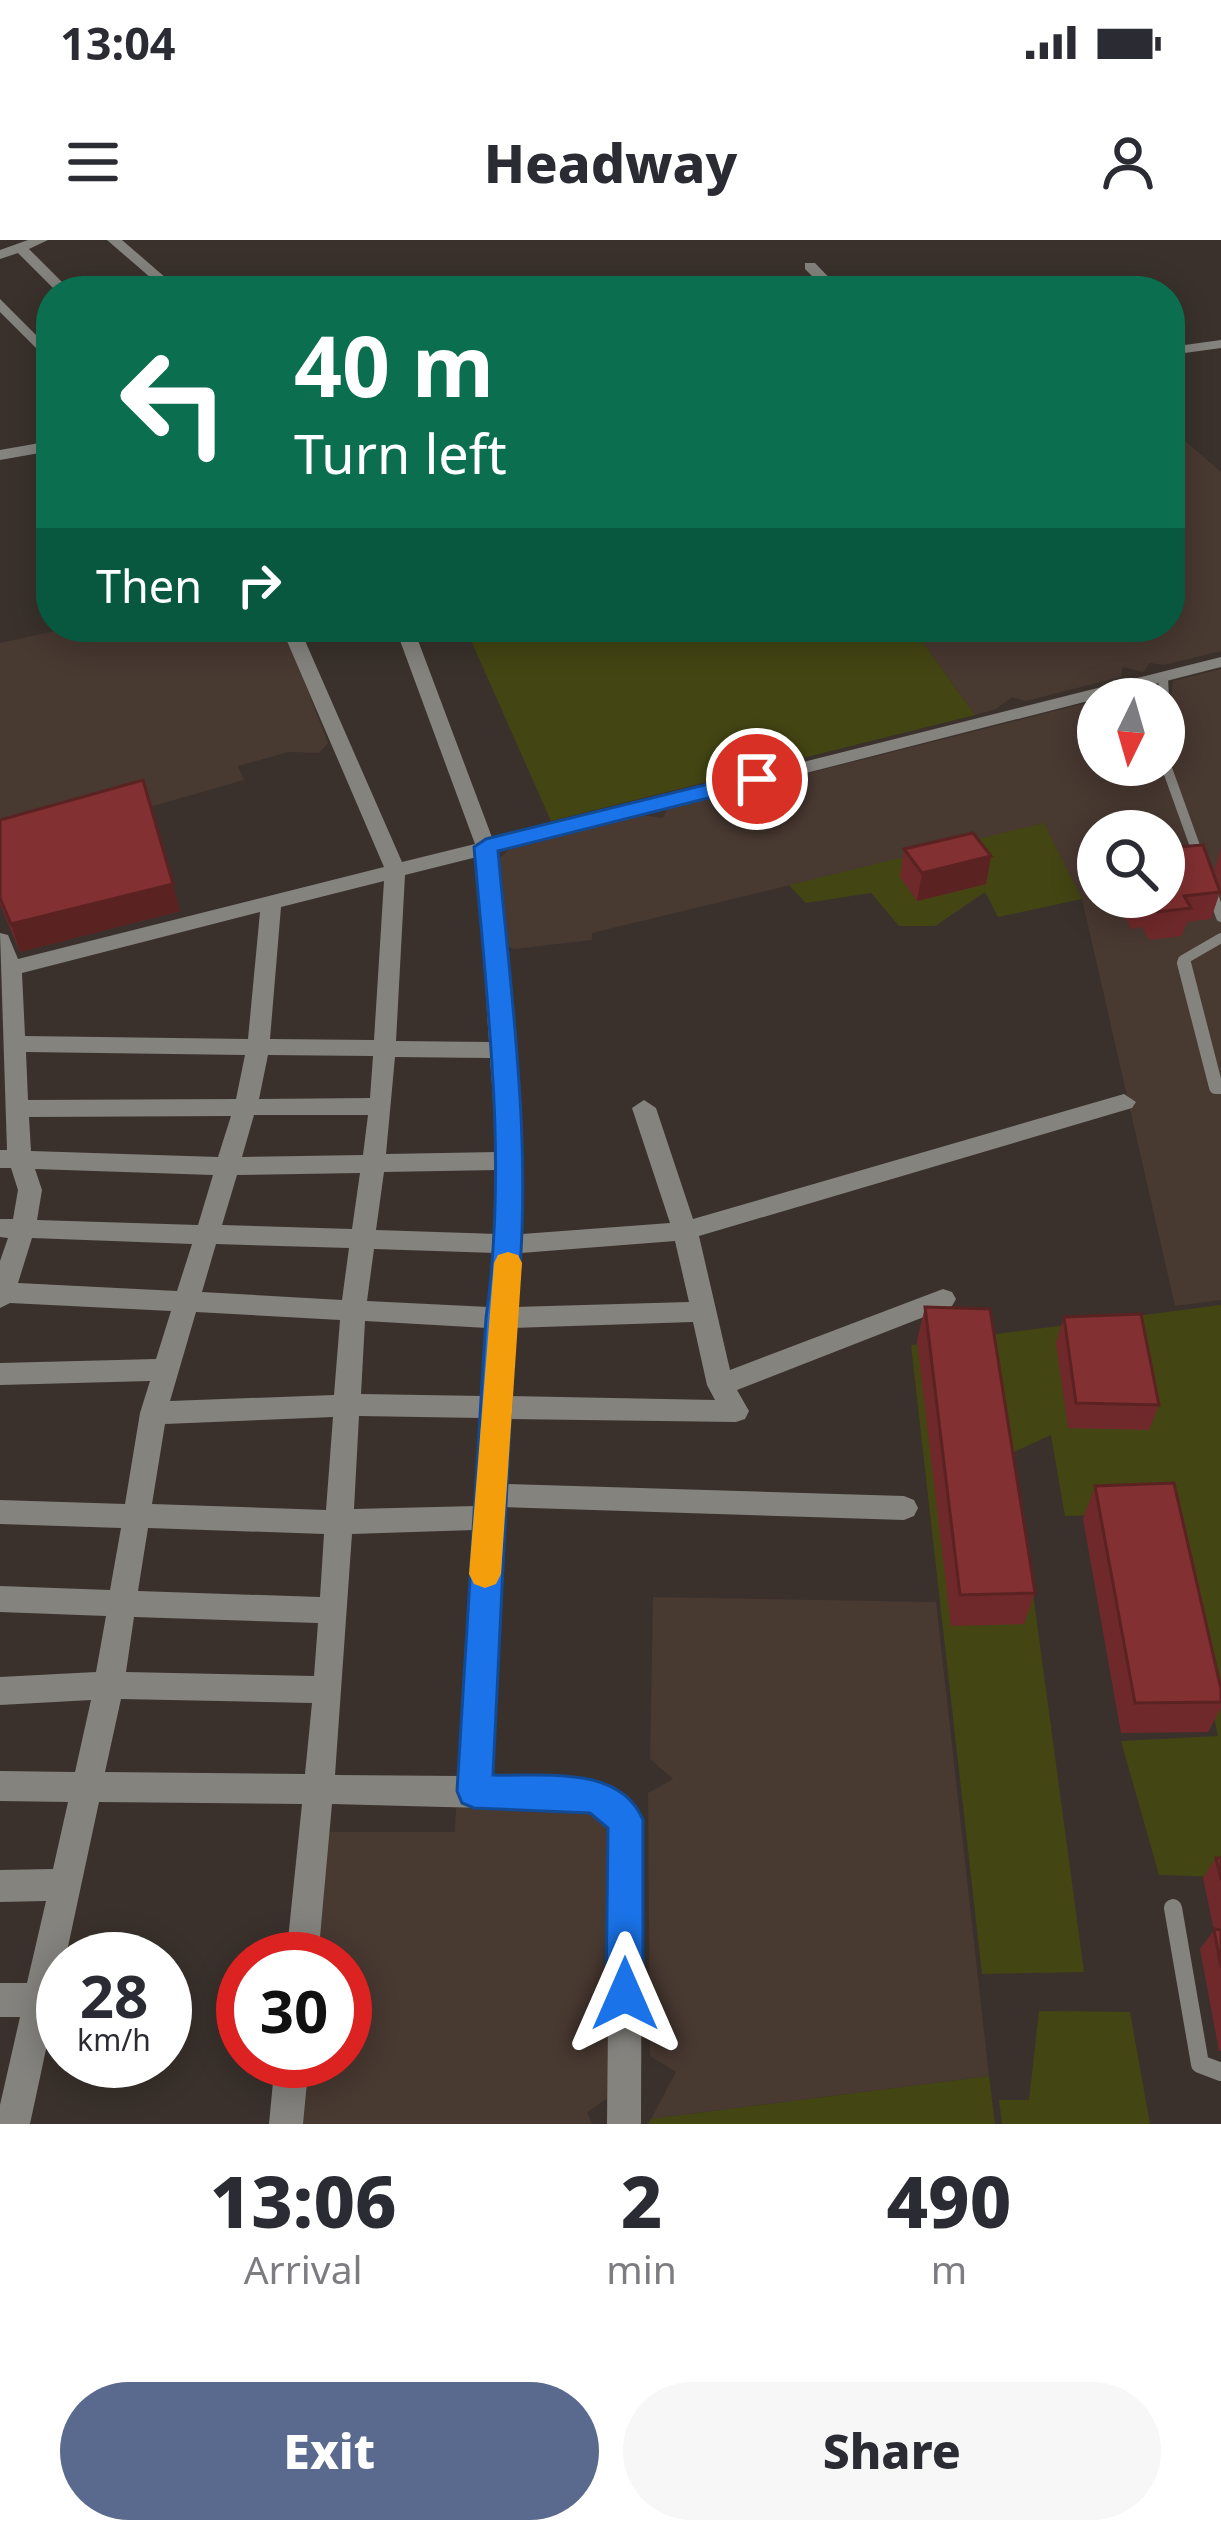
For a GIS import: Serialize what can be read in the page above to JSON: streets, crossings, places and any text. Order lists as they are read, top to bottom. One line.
{"north":"bottom","page":{"status":"13:04","header":"Headway","turn":["40 m","Turn left"],"then":"Then","speed":"28 km/h","limit":"30","eta":["13:06","Arrival","2","min","490","m"],"buttons":["Exit","Share"]}}
